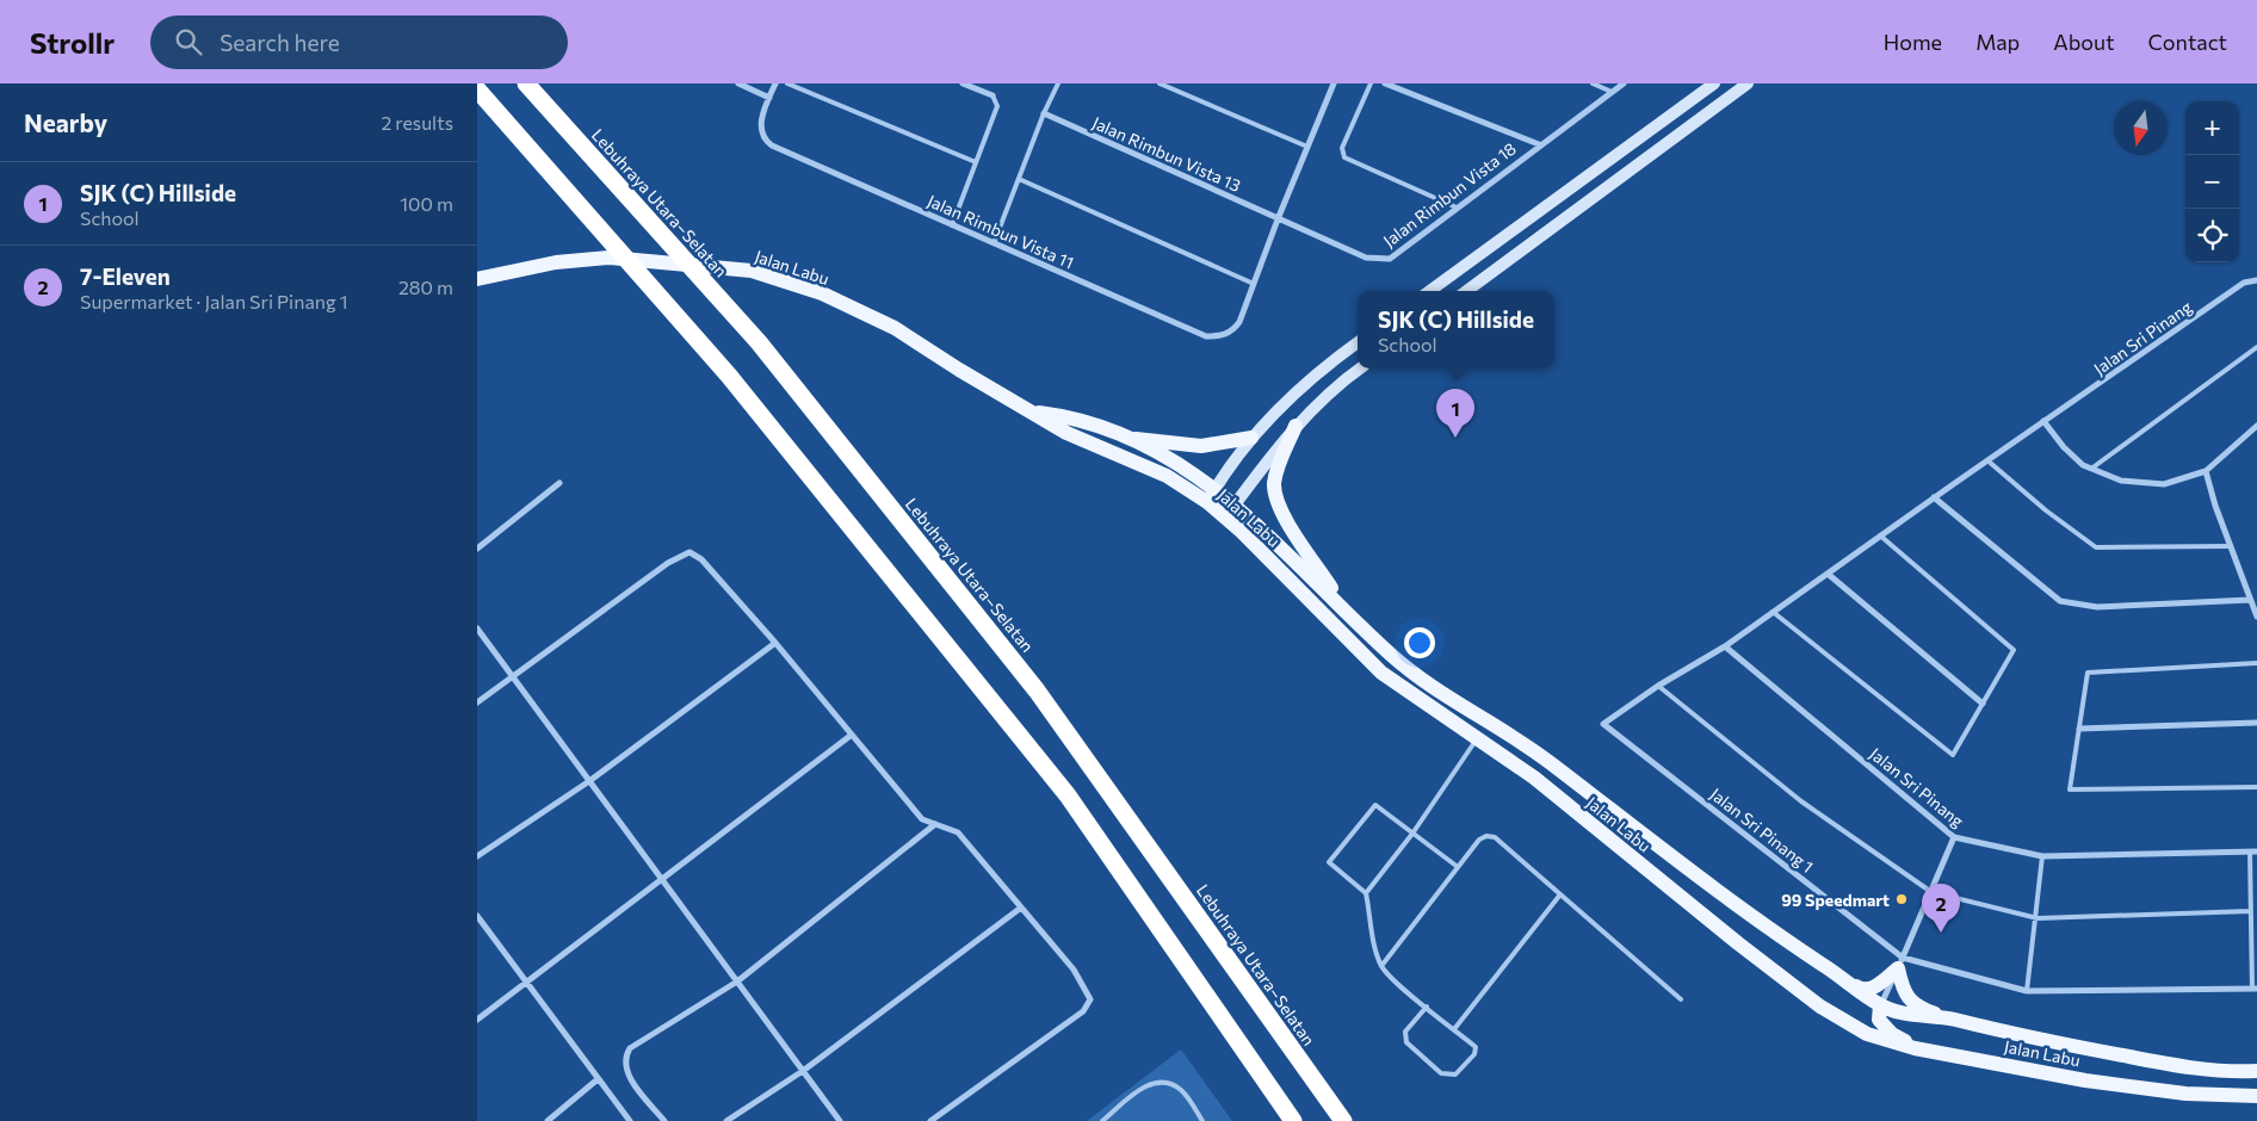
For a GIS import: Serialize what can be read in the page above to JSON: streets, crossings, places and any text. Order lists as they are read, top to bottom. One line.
{"streets":{"highway":["Lebuhraya Utara–Selatan"],"main road":["Jalan Labu"],"street":["Jalan Rimbun Vista 13","Jalan Rimbun Vista 18","Jalan Rimbun Vista 11","Jalan Sri Pinang","Jalan Sri Pinang 1"]},"crossings":[["Jalan Rimbun Vista 13","Jalan Rimbun Vista 18"]],"places":["99 Speedmart"],"north":"bottom","page":{"header":"Strollr","search":"Search here","nav":["Home","Map","About","Contact"],"heading":["Nearby","2 results"],"map_buttons":["+","−"],"list":[{"mark":"1","name":"SJK (C) Hillside","note":"School","value":"100 m"},{"mark":"2","name":"7-Eleven","note":"Supermarket · Jalan Sri Pinang 1","value":"280 m"}],"popup":["SJK (C) Hillside","School"],"pins":["1","2"]}}
